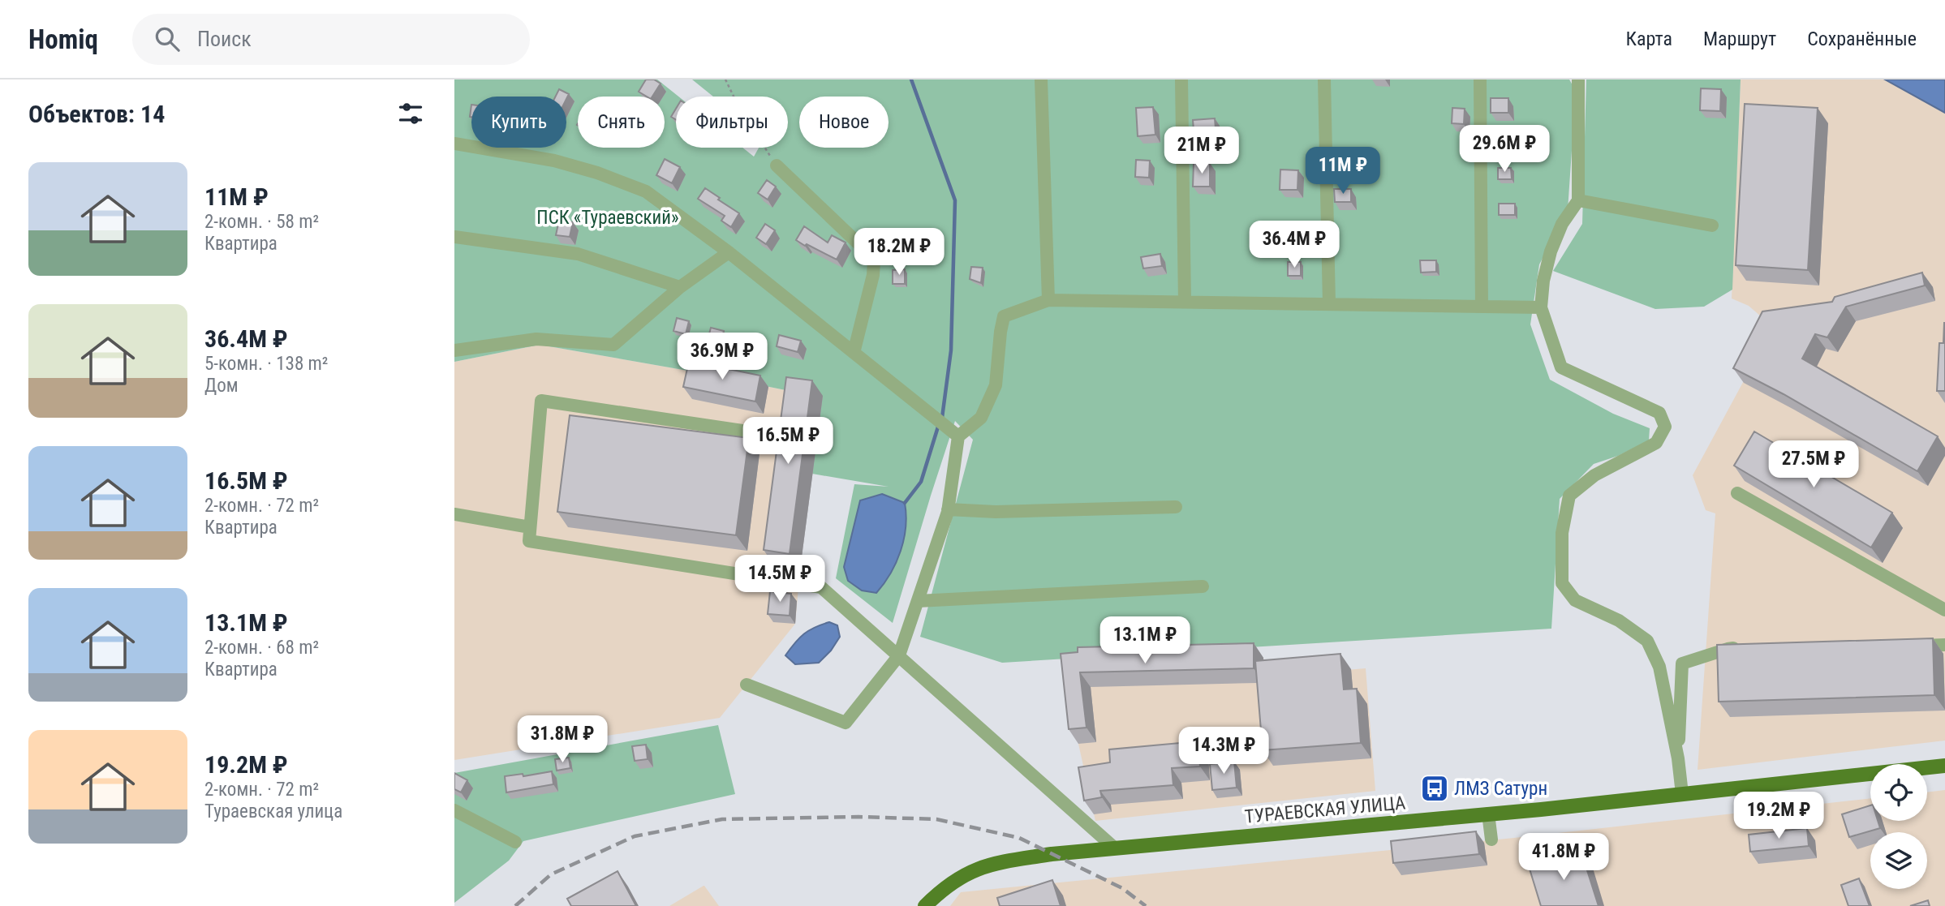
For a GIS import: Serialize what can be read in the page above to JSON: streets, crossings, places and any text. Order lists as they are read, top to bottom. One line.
{"streets":{"main road":["ТУРАЕВСКАЯ УЛИЦА"]},"parks":["ПСК «Тураевский»"],"places":{"bus stop":["ЛМЗ Сатурн"]},"page":{"header":"Homiq","search":"Поиск","nav":["Карта","Маршрут","Сохранённые"],"heading":"Объектов: 14","chip":["Купить","Снять","Фильтры","Новое"],"price":["29.6M ₽","21M ₽","11M ₽","36.4M ₽","18.2M ₽","36.9M ₽","16.5M ₽","27.5M ₽","14.5M ₽","13.1M ₽","31.8M ₽","14.3M ₽","19.2M ₽","41.8M ₽"],"list":[{"name":"11M ₽","note":"2-комн. · 58 m² · Квартира"},{"name":"36.4M ₽","note":"5-комн. · 138 m² · Дом"},{"name":"16.5M ₽","note":"2-комн. · 72 m² · Квартира"},{"name":"13.1M ₽","note":"2-комн. · 68 m² · Квартира"},{"name":"19.2M ₽","note":"2-комн. · 72 m² · Тураевская улица"}]}}
